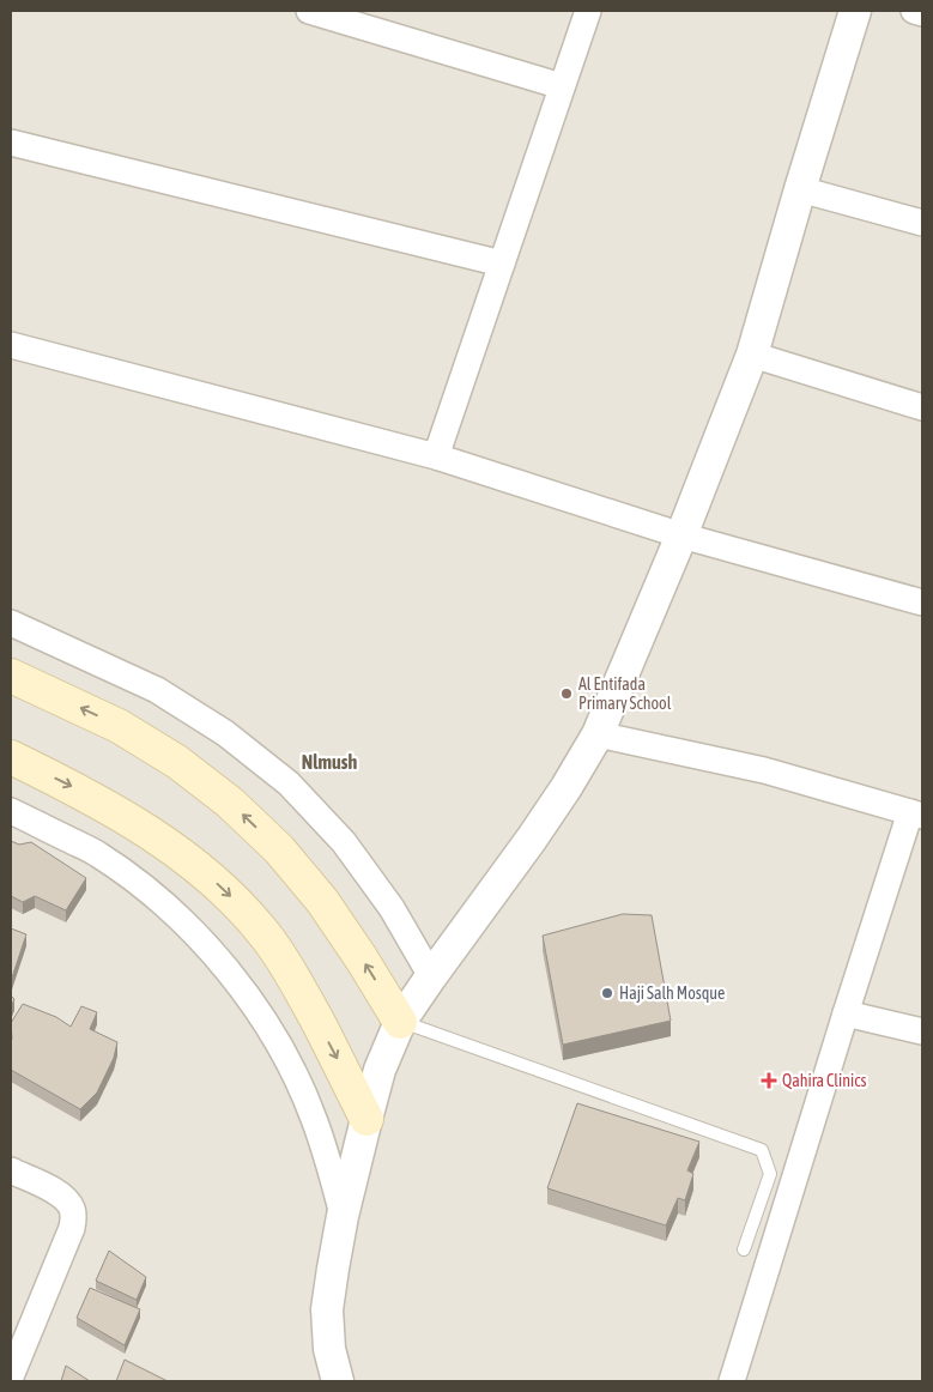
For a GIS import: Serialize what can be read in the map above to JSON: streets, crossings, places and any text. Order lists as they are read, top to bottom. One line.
{"districts":["Nlmush"],"places":{"other":["Al Entifada Primary School","Haji Salh Mosque"],"health":["Qahira Clinics"]}}
